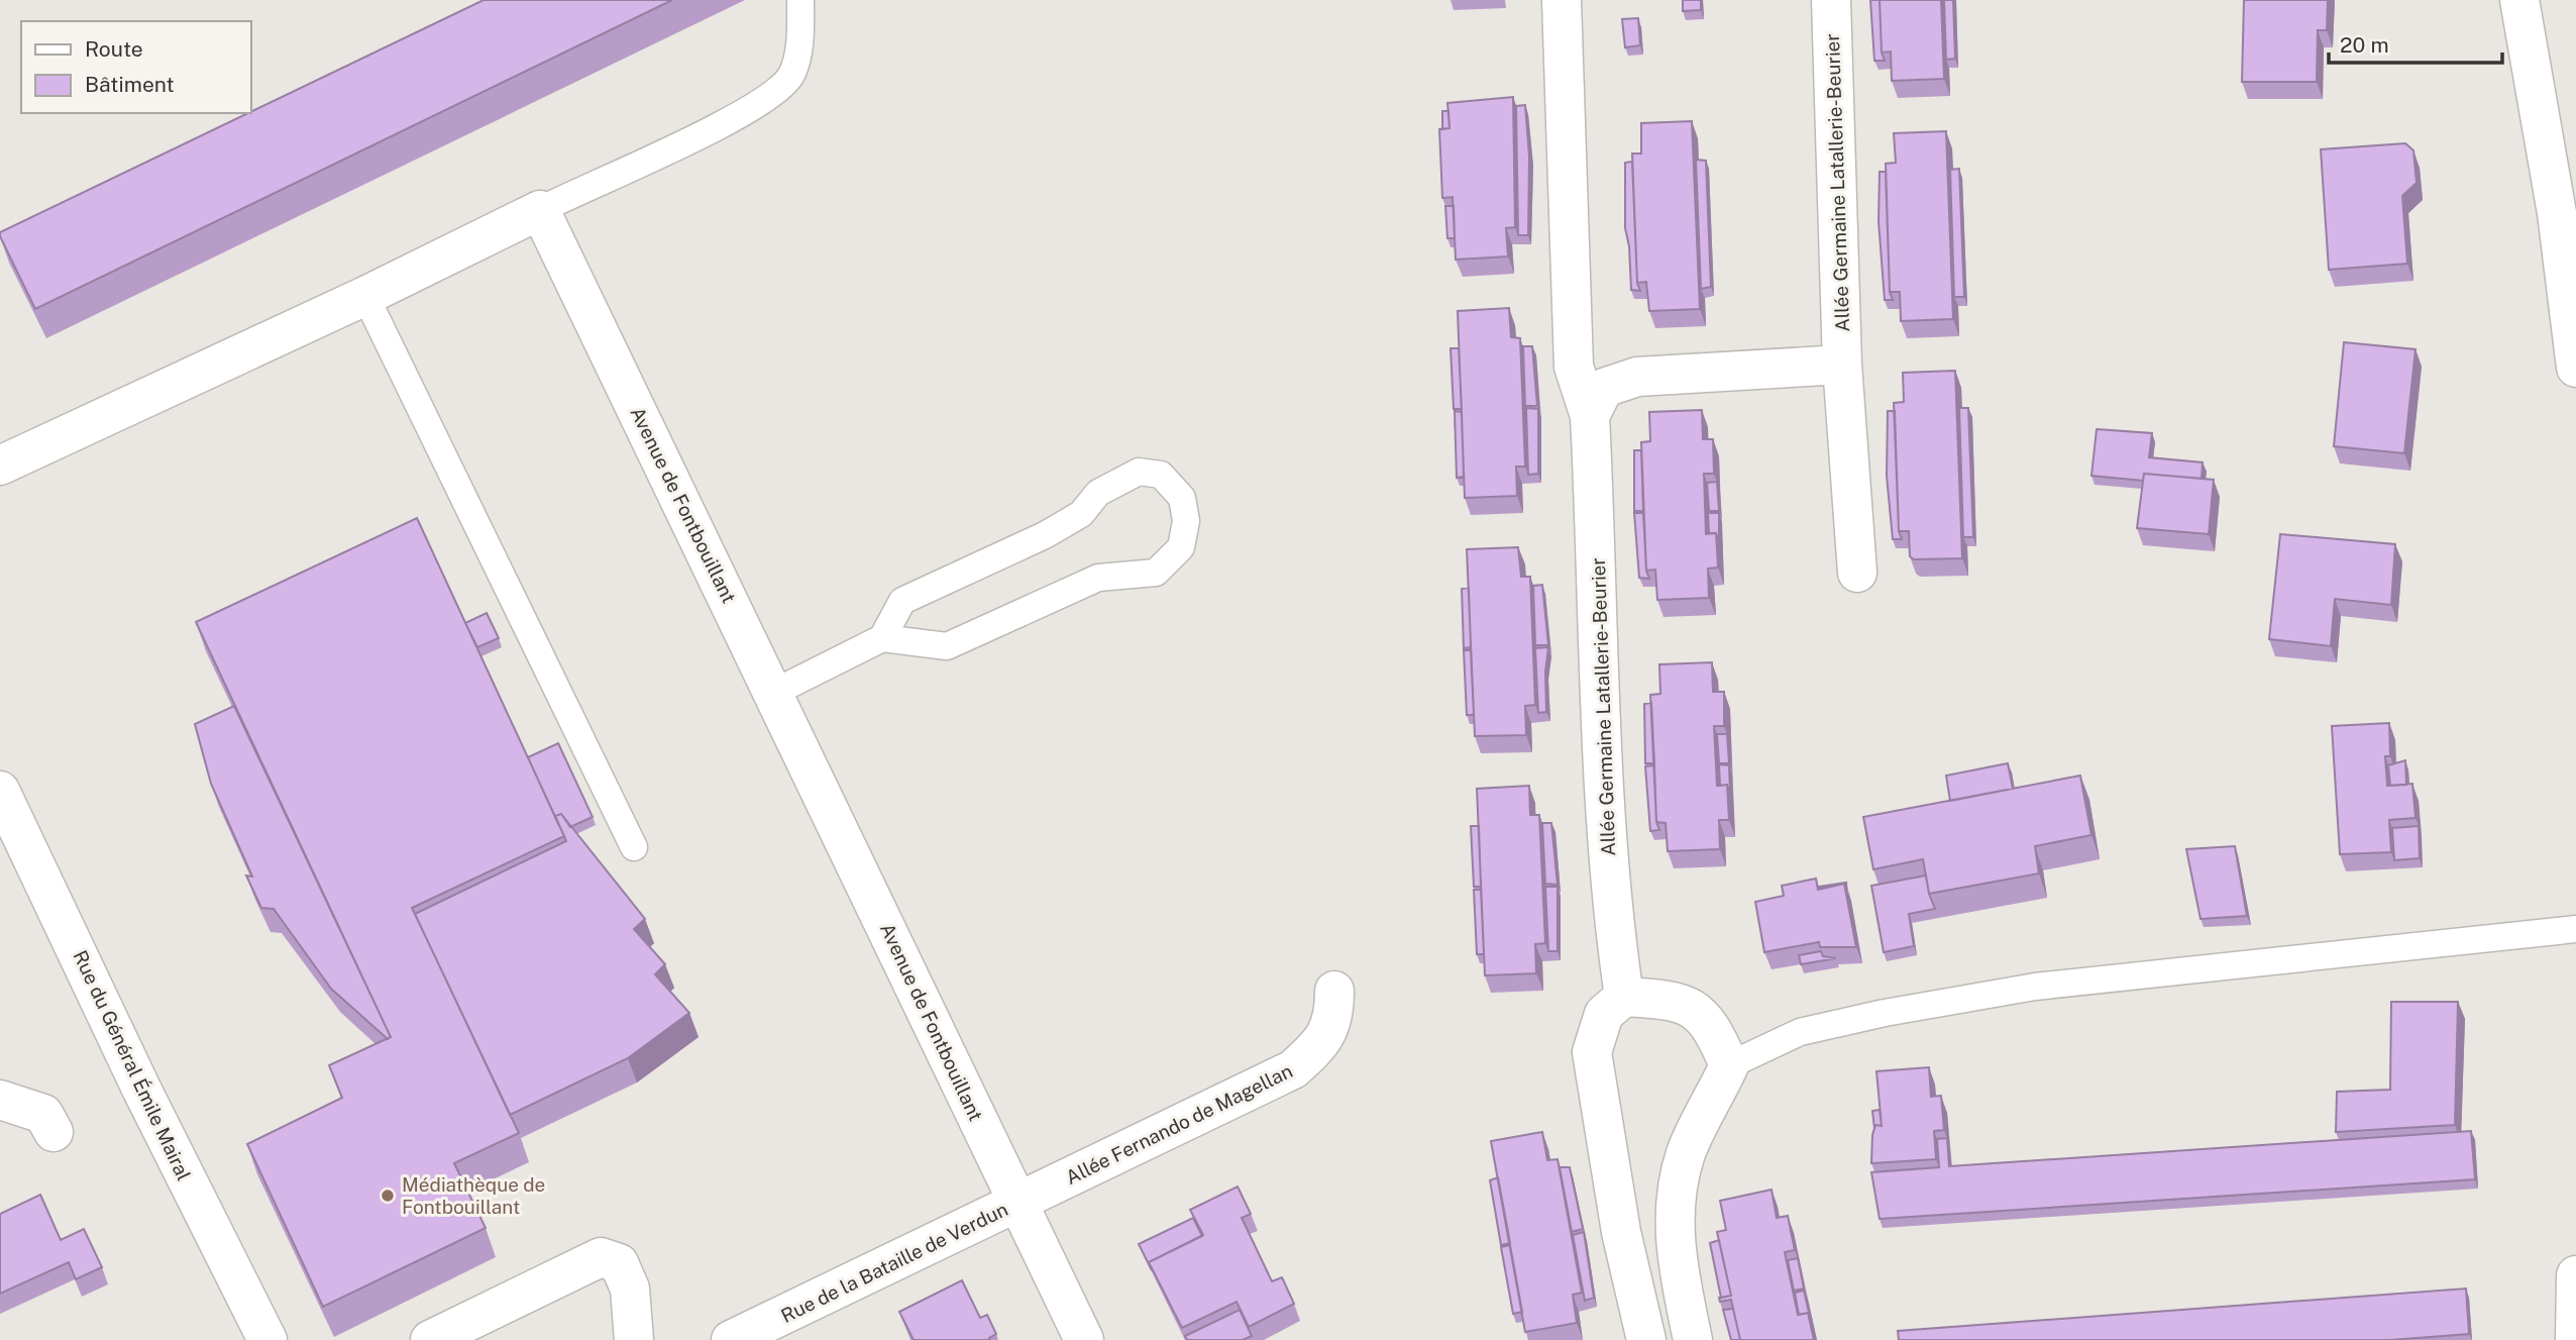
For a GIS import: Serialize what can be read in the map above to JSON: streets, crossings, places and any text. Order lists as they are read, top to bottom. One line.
{"streets":{"street":["Allée Germaine Latallerie-Beurier","Avenue de Fontbouillant","Rue du Général Émile Mairal","Allée Fernando de Magellan","Rue de la Bataille de Verdun"]},"crossings":[["Avenue de Fontbouillant","Allée Fernando de Magellan"],["Avenue de Fontbouillant","Rue de la Bataille de Verdun"],["Allée Fernando de Magellan","Rue de la Bataille de Verdun"]],"places":["Médiathèque de Fontbouillant"],"legend":["Route","Bâtiment"],"scale_bar":"20 m"}
